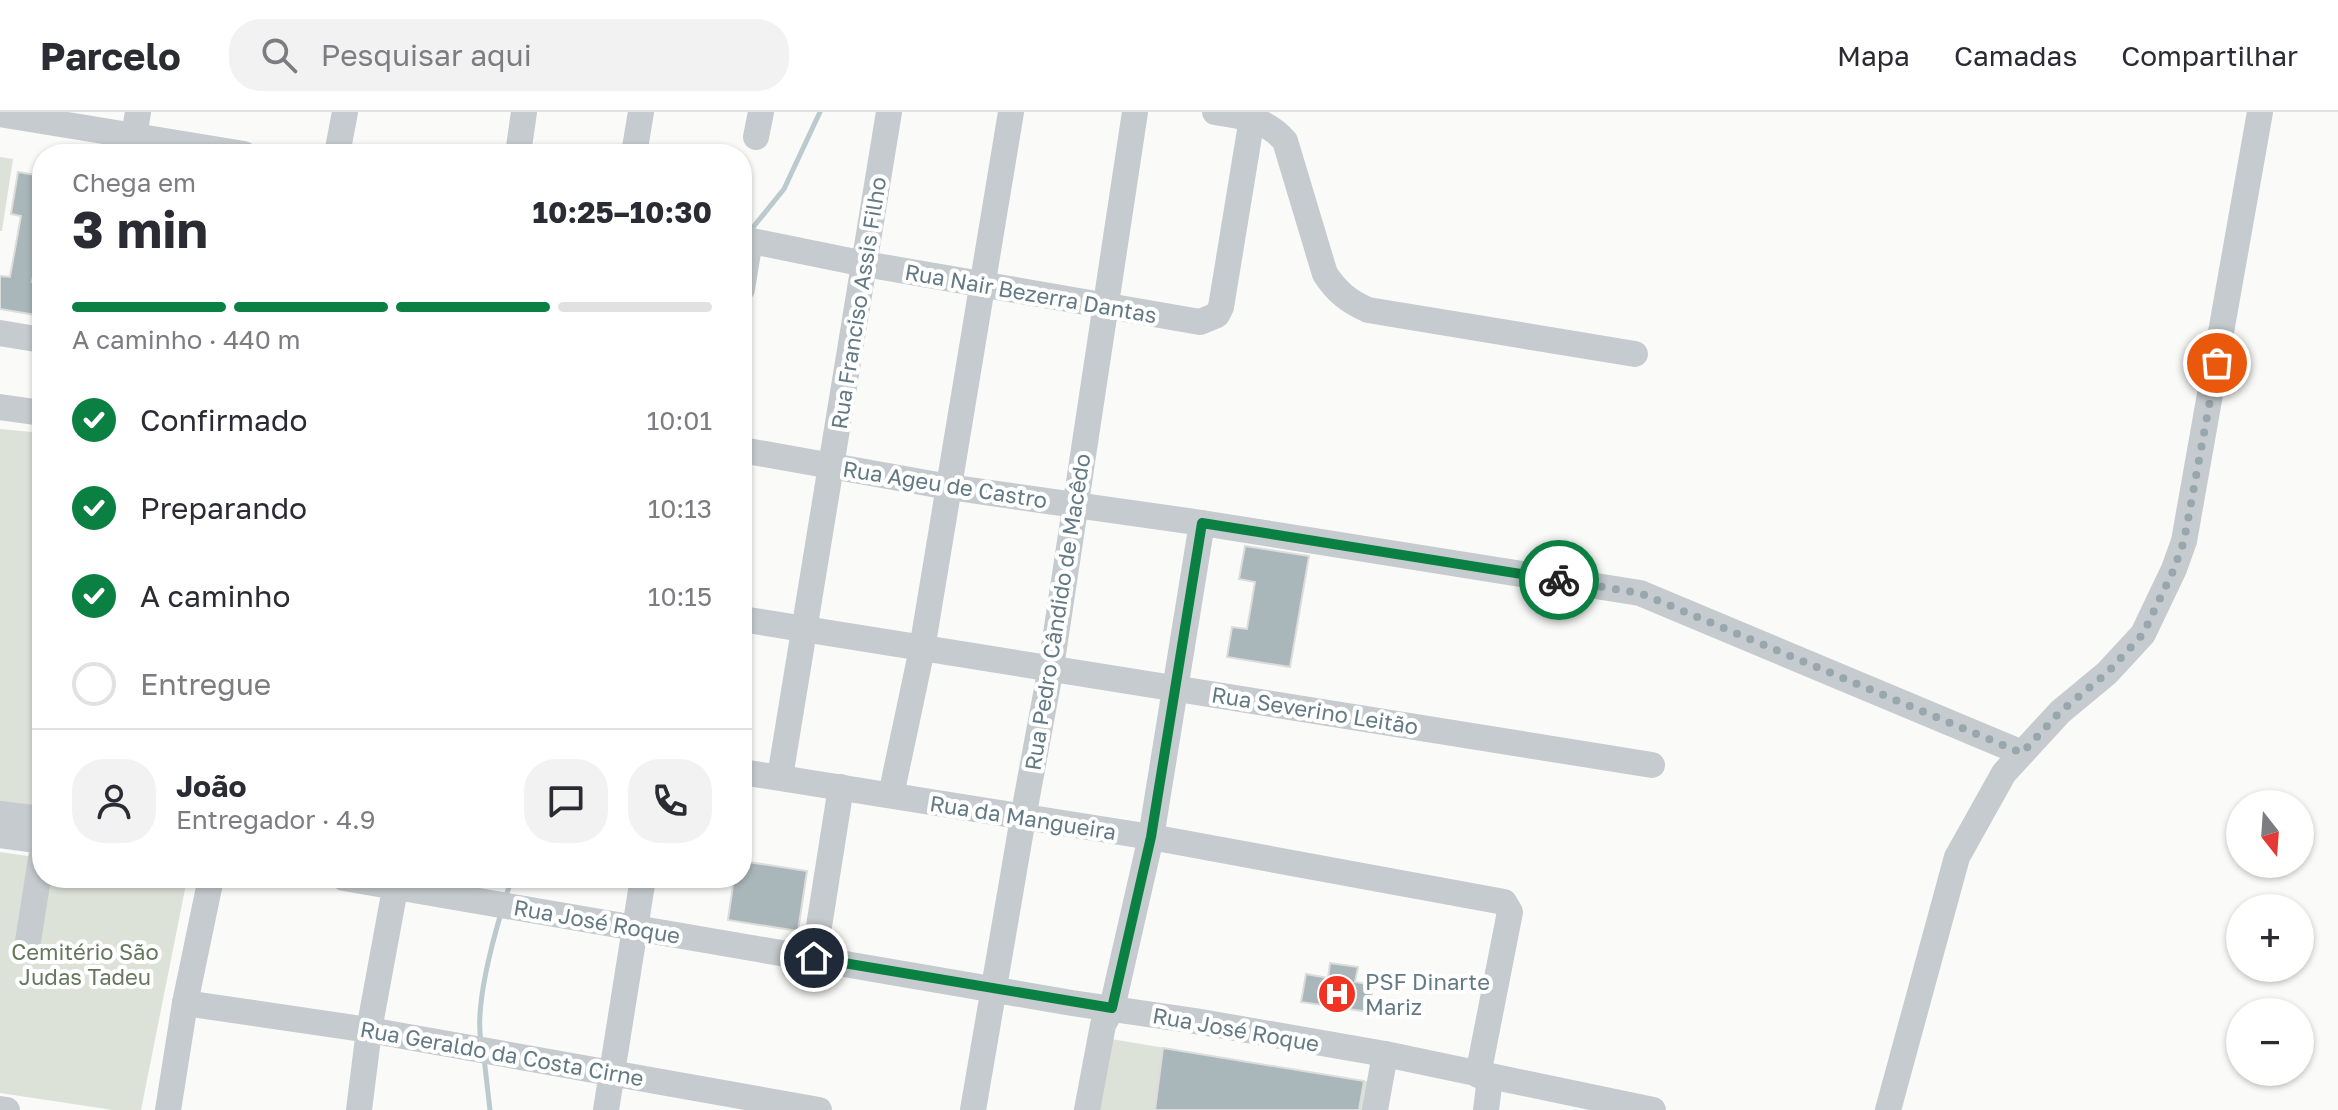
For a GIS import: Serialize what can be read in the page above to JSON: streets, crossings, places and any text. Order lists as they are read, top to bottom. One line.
{"streets":{"street":["Rua Nair Bezerra Dantas","Rua Franciso Assis Filho","Rua Ageu de Castro","Rua Pedro Cândido de Macêdo","Rua Severino Leitão","Rua da Mangueira","Rua José Roque","Rua Geraldo da Costa Cirne"]},"crossings":[["Rua Nair Bezerra Dantas","Rua Franciso Assis Filho"],["Rua Nair Bezerra Dantas","Rua Pedro Cândido de Macêdo"],["Rua Franciso Assis Filho","Rua Ageu de Castro"],["Rua Franciso Assis Filho","Rua Severino Leitão"],["Rua Franciso Assis Filho","Rua da Mangueira"],["Rua Ageu de Castro","Rua Pedro Cândido de Macêdo"],["Rua Pedro Cândido de Macêdo","Rua Severino Leitão"],["Rua Pedro Cândido de Macêdo","Rua da Mangueira"],["Rua Pedro Cândido de Macêdo","Rua José Roque"],["Rua da Mangueira","Rua José Roque"]],"parks":["Cemitério São Judas Tadeu"],"places":{"hospital":["PSF Dinarte Mariz"]},"north":"bottom","page":{"header":"Parcelo","search":"Pesquisar aqui","nav":["Mapa","Camadas","Compartilhar"],"heading":["3 min","Chega em","10:25–10:30"],"panel":["João","Entregador · 4.9"],"bar":"A caminho · 440 m","list":[["Confirmado","10:01"],["Preparando","10:13"],["A caminho","10:15"],"Entregue"],"map_buttons":["+","−"]}}
